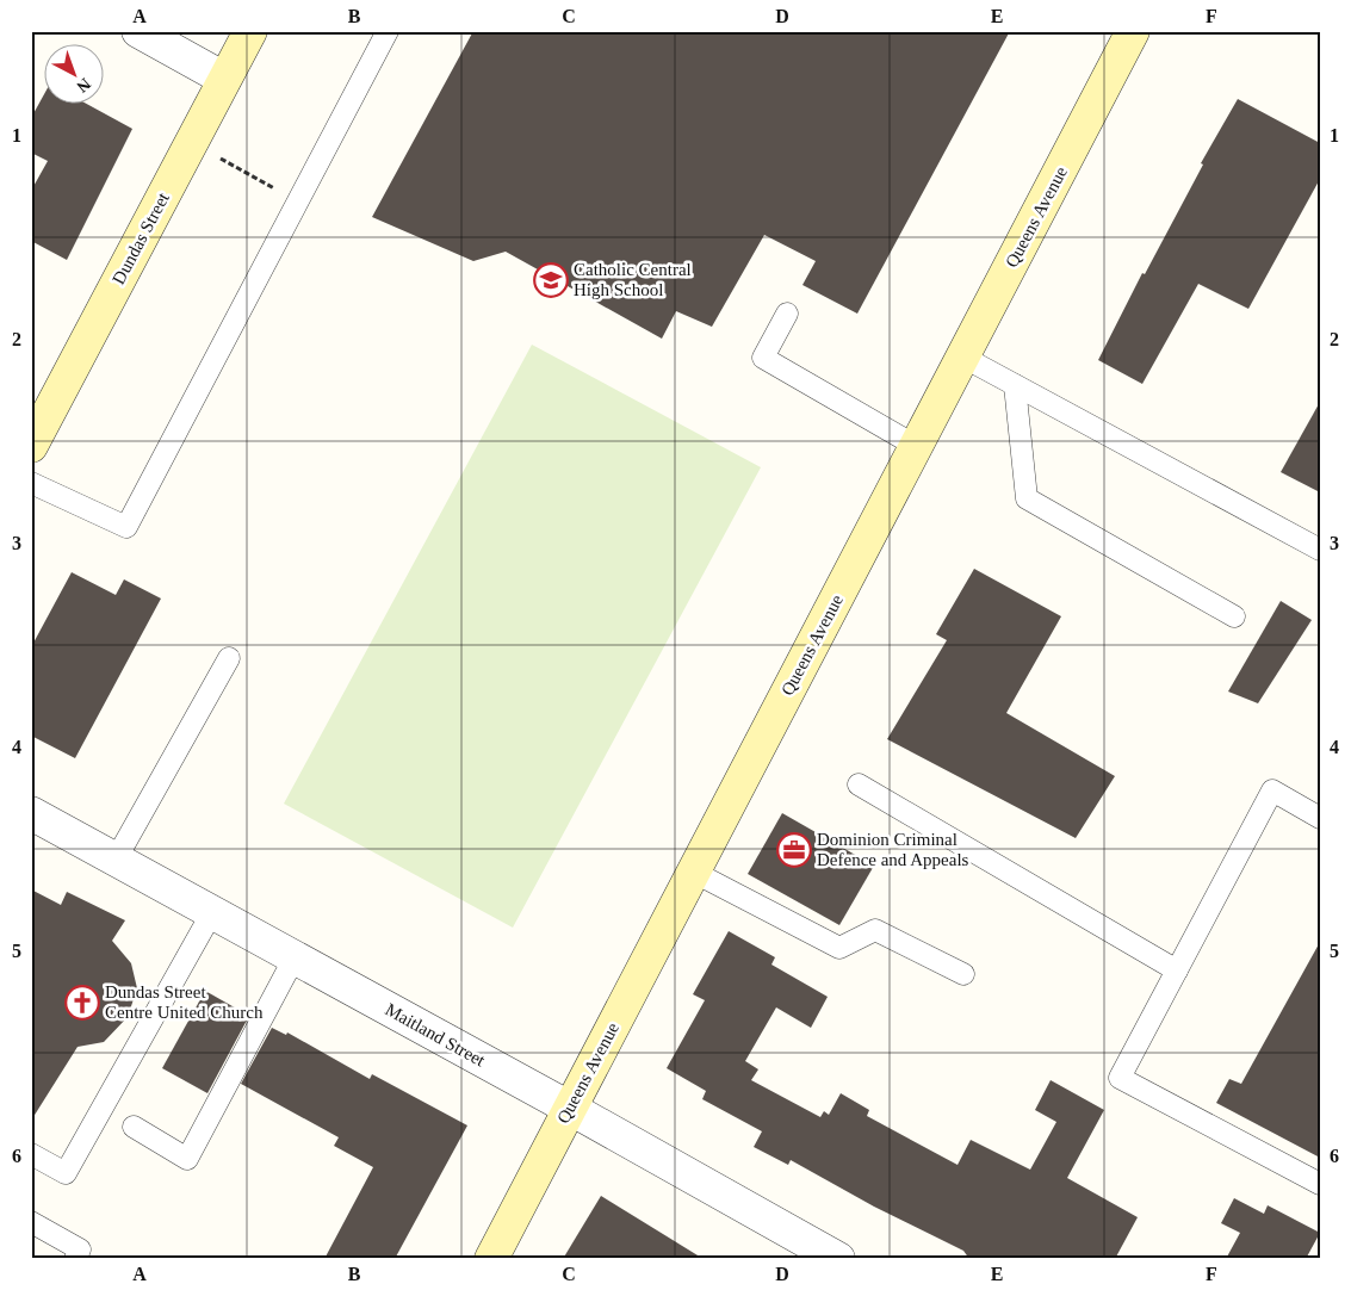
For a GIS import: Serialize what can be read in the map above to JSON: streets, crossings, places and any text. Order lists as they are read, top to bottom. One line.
{"streets":{"main road":["Queens Avenue","Dundas Street"],"street":["Maitland Street"]},"crossings":[["Queens Avenue","Maitland Street"]],"places":{"school or university":["Catholic Central High School"],"office":["Dominion Criminal Defence and Appeals"],"church":["Dundas Street Centre United Church"]},"north":"bottom right","grid":{"columns":["A","B","C","D","E","F"],"rows":["1","2","3","4","5","6"]}}
